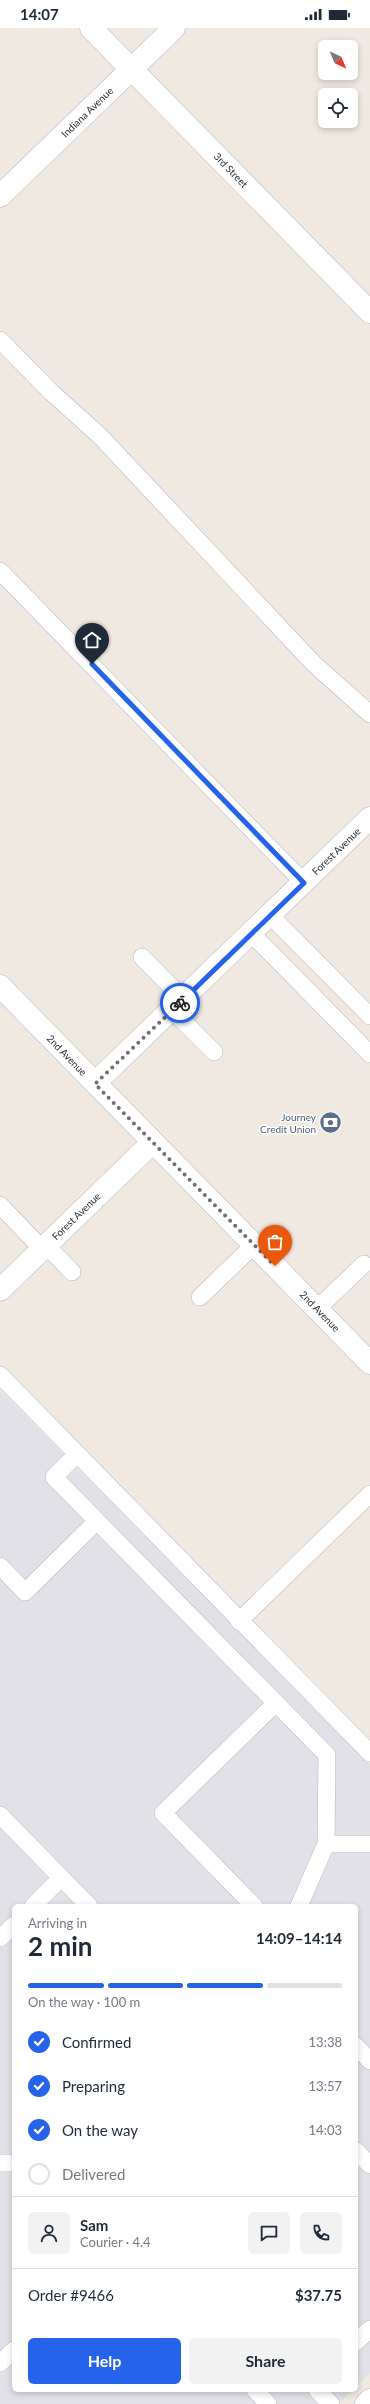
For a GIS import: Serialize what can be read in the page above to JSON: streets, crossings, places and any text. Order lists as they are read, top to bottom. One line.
{"streets":{"street":["Indiana Avenue","3rd Street","Forest Avenue","2nd Avenue"]},"crossings":[["Indiana Avenue","3rd Street"],["Forest Avenue","2nd Avenue"]],"places":{"bank":["Journey Credit Union"]},"north":"bottom right","page":{"status":"14:07","heading":["2 min","Arriving in","14:09–14:14"],"panel":["Sam","Courier · 4.4","Order #9466","$37.75"],"bar":"On the way · 100 m","list":[["Confirmed","13:38"],["Preparing","13:57"],["On the way","14:03"],"Delivered"],"buttons":["Help","Share"]}}
